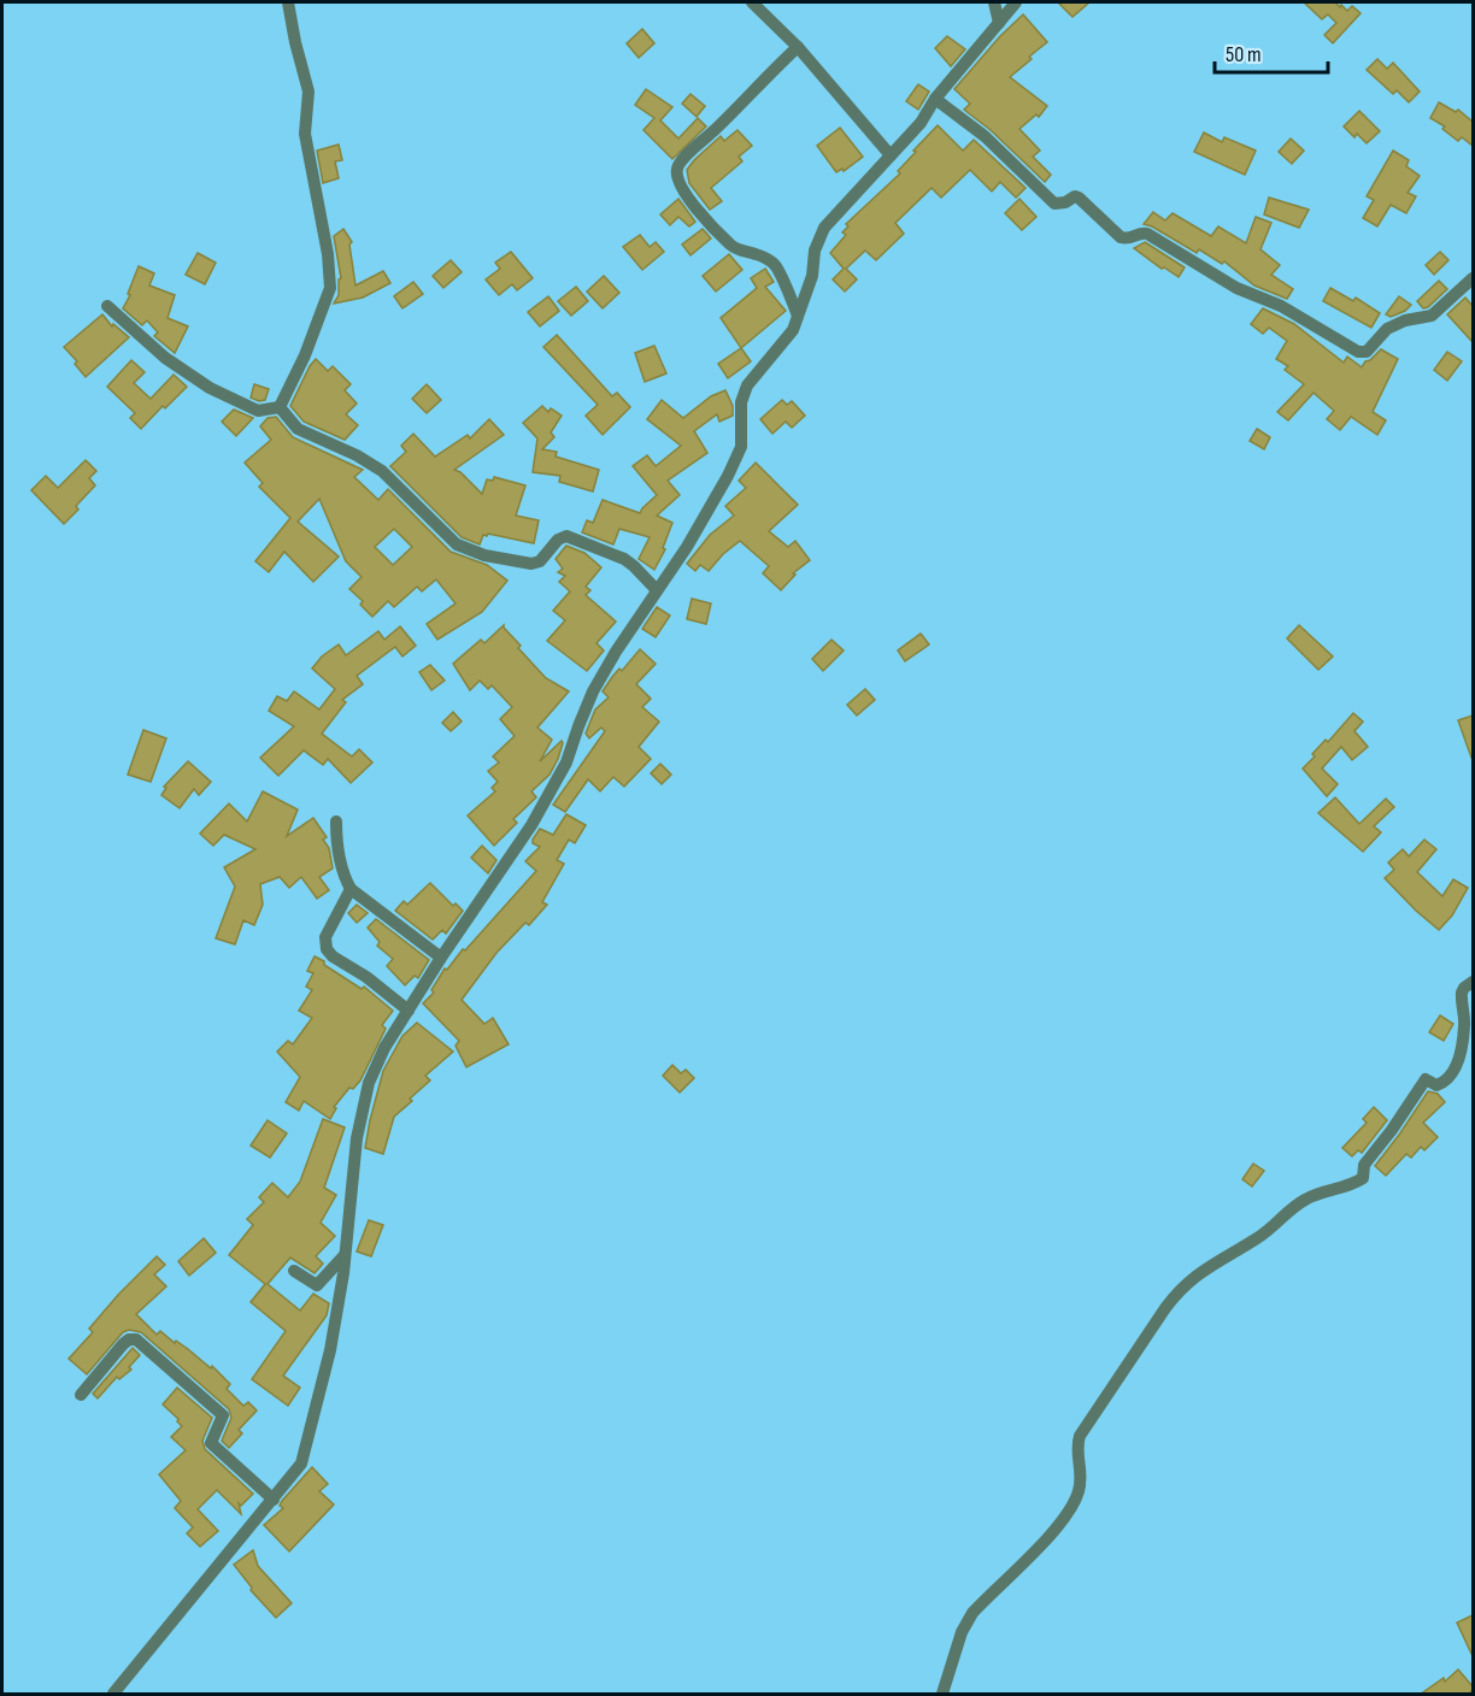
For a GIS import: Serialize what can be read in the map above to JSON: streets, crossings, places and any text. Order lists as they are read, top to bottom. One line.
{"scale_bar":"50 m"}
